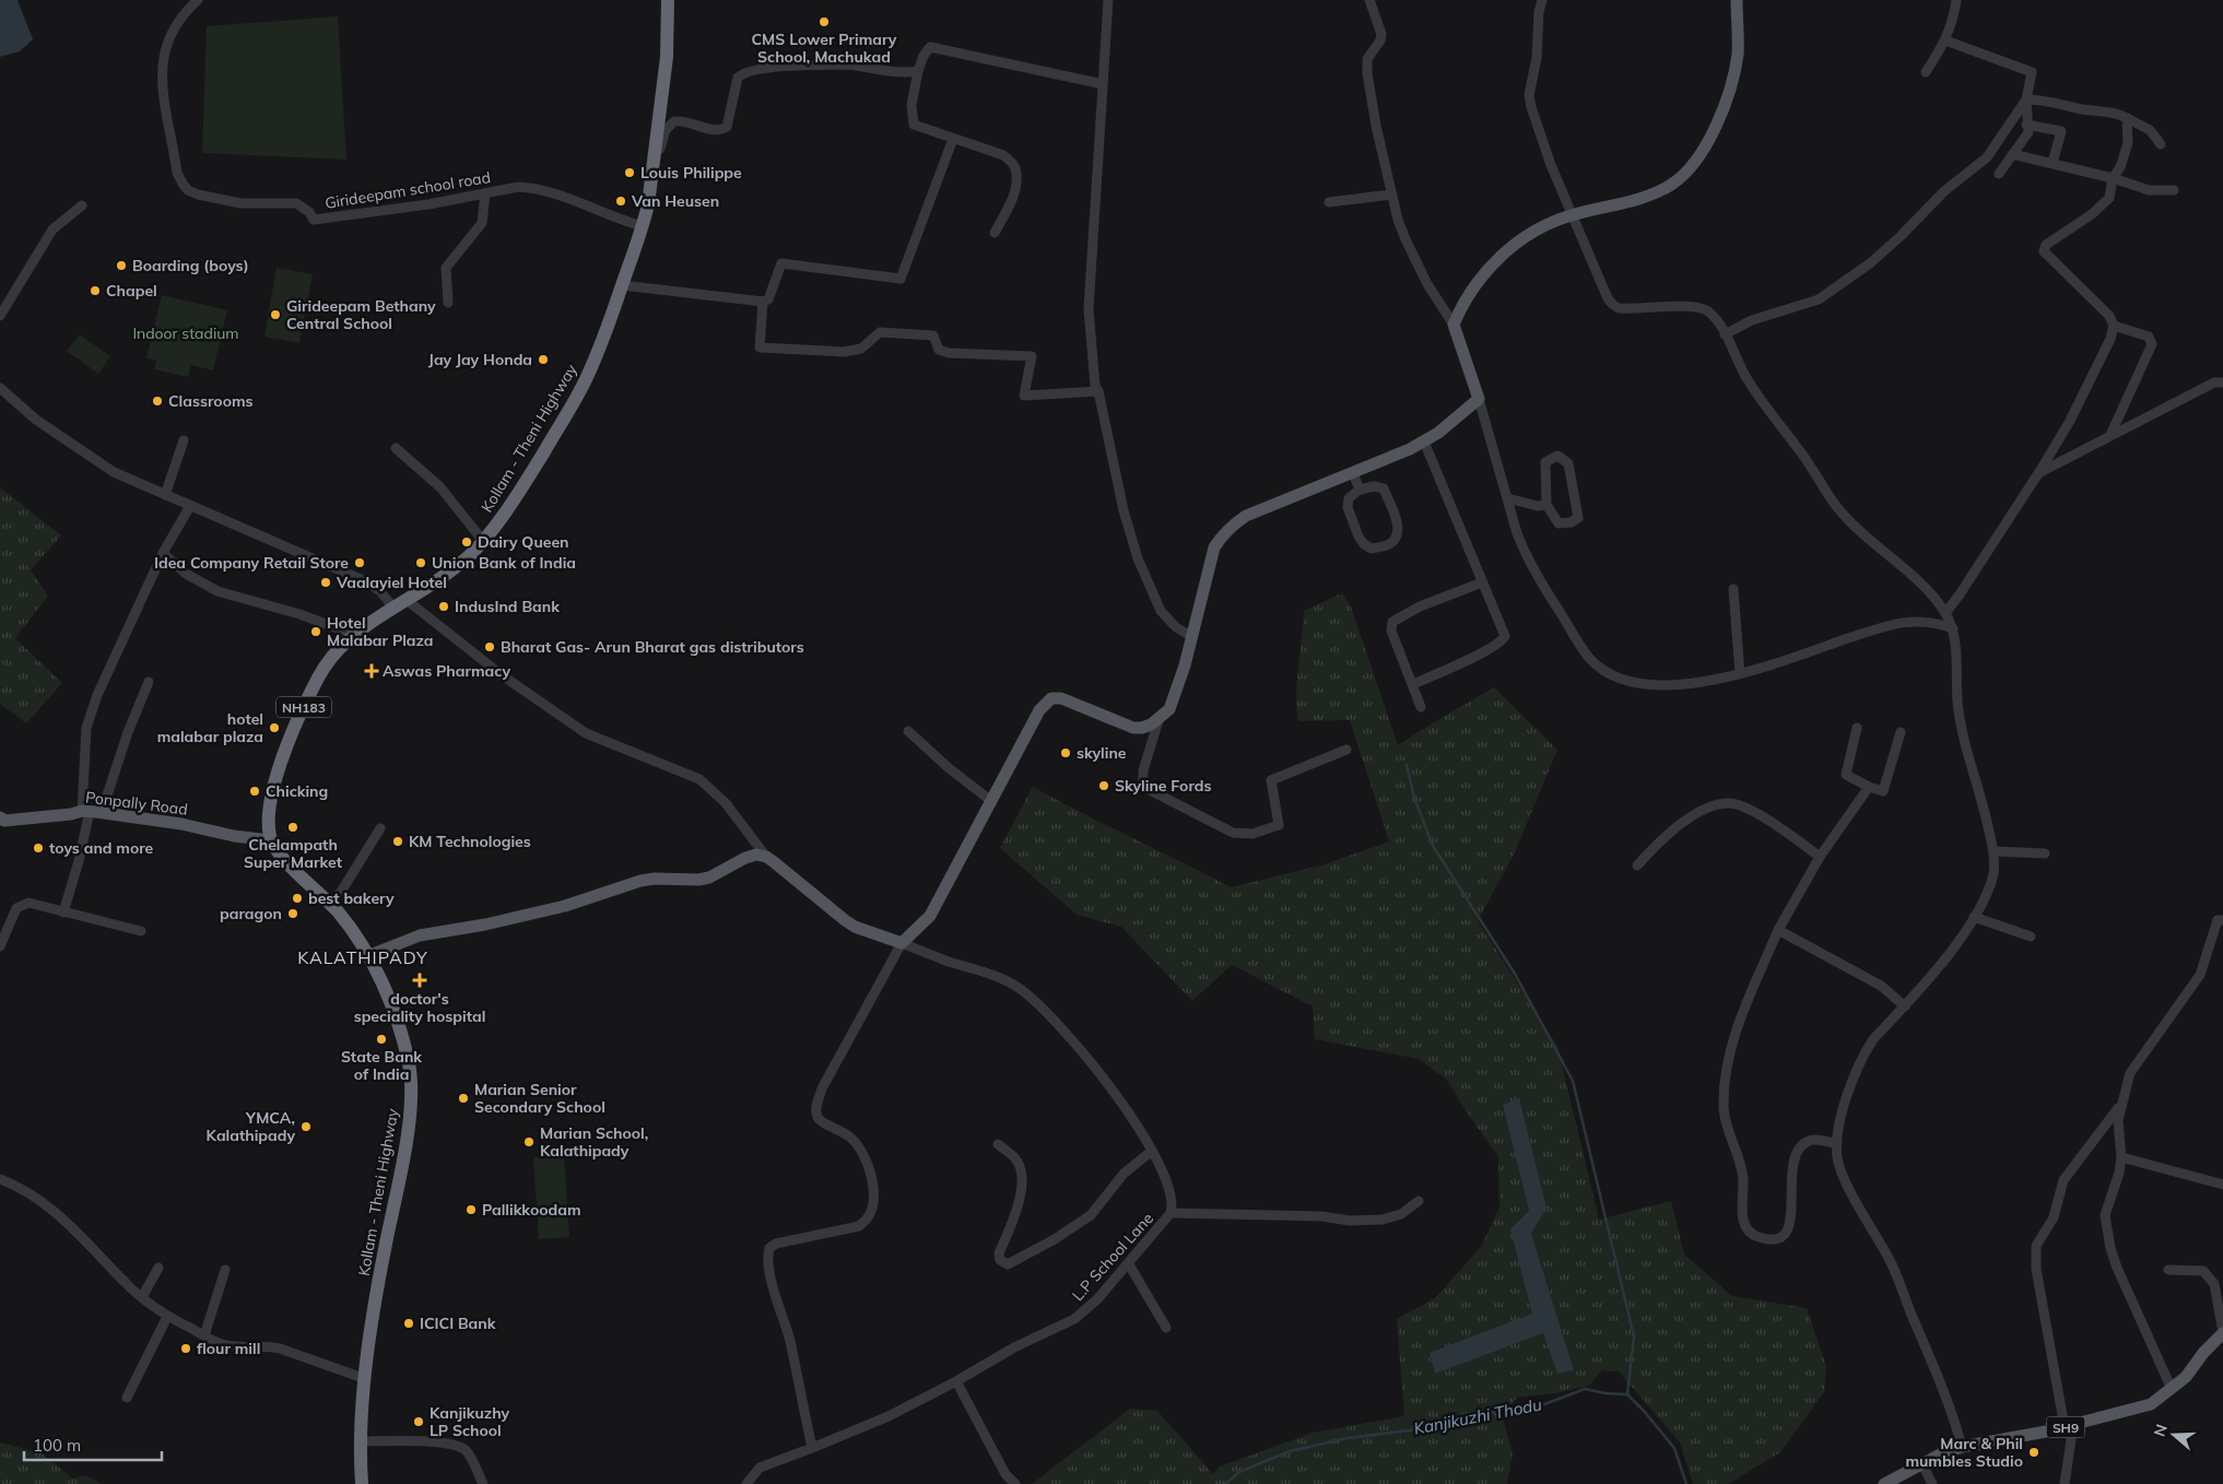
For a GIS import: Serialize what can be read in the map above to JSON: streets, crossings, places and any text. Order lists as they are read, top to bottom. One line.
{"streets":{"highway":["Kollam - Theni Highway","NH183"],"main road":["Ponpally Road","SH9"],"street":["Girideepam school road","L.P School Lane"]},"crossings":[["Girideepam school road","Kollam - Theni Highway"],["Kollam - Theni Highway","Ponpally Road"]],"districts":["KALATHIPADY"],"water":["Kanjikuzhi Thodu"],"parks":["Indoor stadium"],"places":{"other":["CMS Lower Primary School, Machukad","Louis Philippe","Van Heusen","Boarding (boys)","Chapel","Girideepam Bethany Central School","Jay Jay Honda","Classrooms","Dairy Queen","Idea Company Retail Store","Union Bank of India","Vaalayiel Hotel","IndusInd Bank","Hotel Malabar Plaza","Bharat Gas- Arun Bharat gas distributors","hotel malabar plaza","skyline","Skyline Fords","Chicking","Chelampath Super Market","KM Technologies","toys and more","best bakery","paragon","State Bank of India","Marian Senior Secondary School","YMCA, Kalathipady","Marian School, Kalathipady","Pallikkoodam","ICICI Bank","flour mill","Kanjikuzhy LP School","Marc & Phil mumbles Studio"],"health":["Aswas Pharmacy","doctor's speciality hospital"]},"scale_bar":"100 m","north":"left"}
